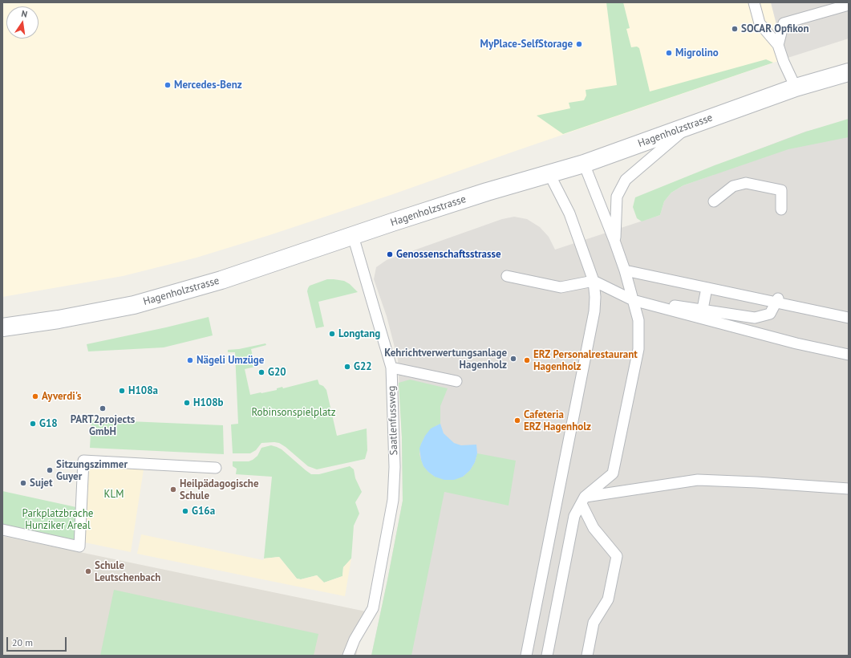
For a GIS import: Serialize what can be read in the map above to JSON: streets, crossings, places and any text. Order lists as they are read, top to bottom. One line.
{"streets":{"street":["Hagenholzstrasse"],"lane":["Saatlenfussweg"]},"crossings":[["Hagenholzstrasse","Saatlenfussweg"]],"parks":["Robinsonspielplatz","KLM","Parkplatzbrache Hunziker Areal"],"places":["SOCAR Opfikon","MyPlace-SelfStorage","Migrolino","Mercedes-Benz","Genossenschaftsstrasse","Longtang","Kehrichtverwertungsanlage Hagenholz","Nägeli Umzüge","ERZ Personalrestaurant Hagenholz","G22","G20","H108a","Ayverdi's","H108b","PART2projects GmbH","Cafeteria ERZ Hagenholz","G18","Sitzungszimmer Guyer","Sujet","Heilpädagogische Schule","G16a","Schule Leutschenbach"],"scale_bar":"20 m","north":"top"}
